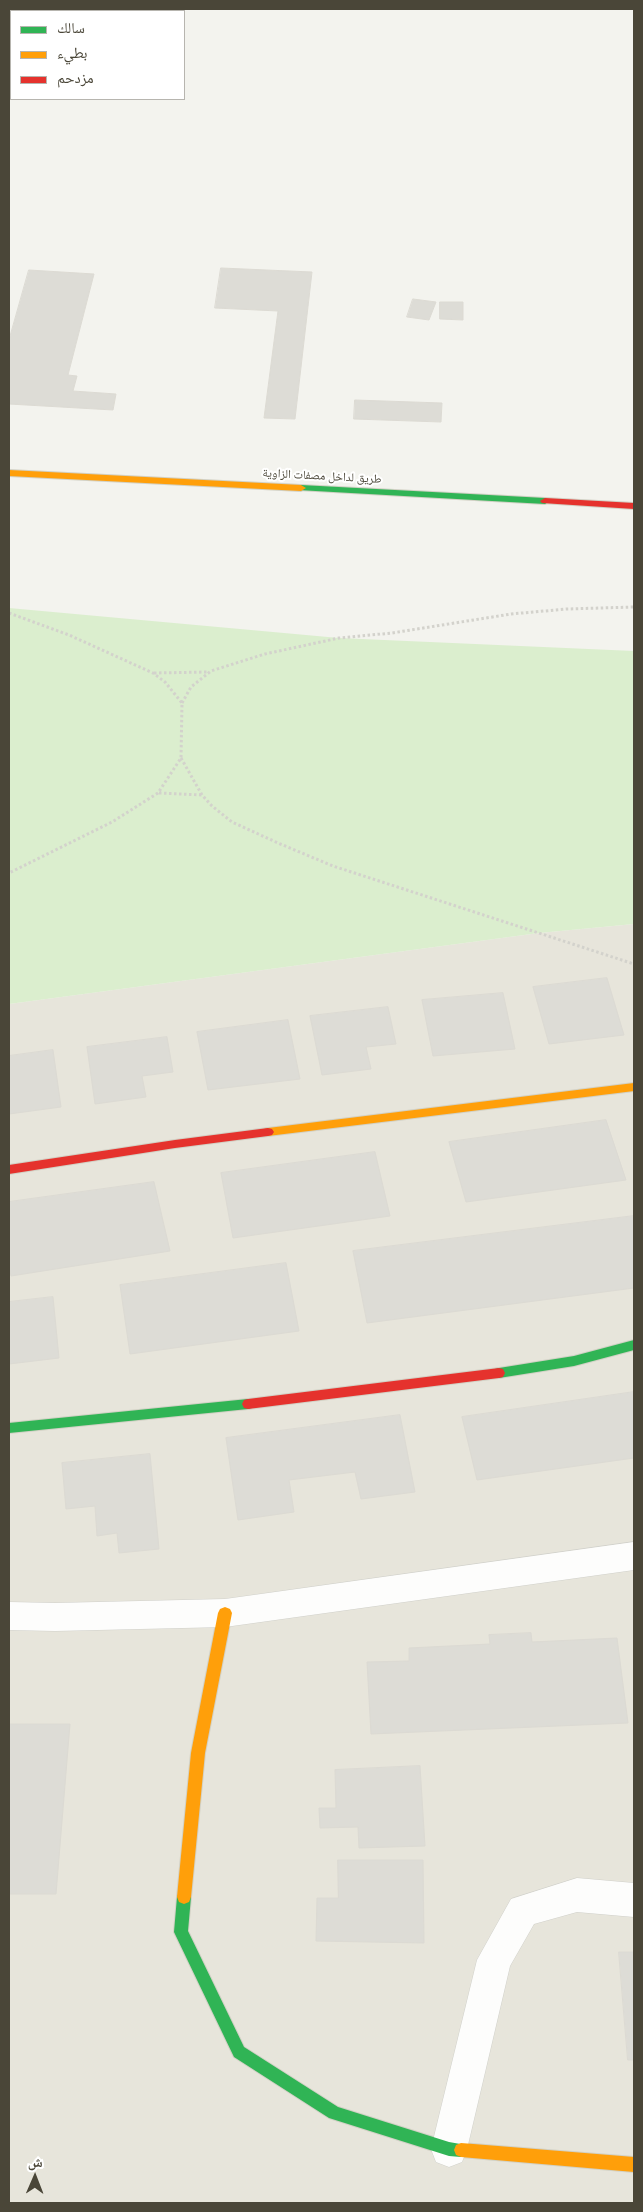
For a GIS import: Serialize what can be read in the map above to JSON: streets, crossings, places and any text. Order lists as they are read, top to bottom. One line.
{"streets":{"street":["طريق لداخل مصفات الزاوية"]},"legend":["سالك","بطيء","مزدحم"],"north":"top"}
